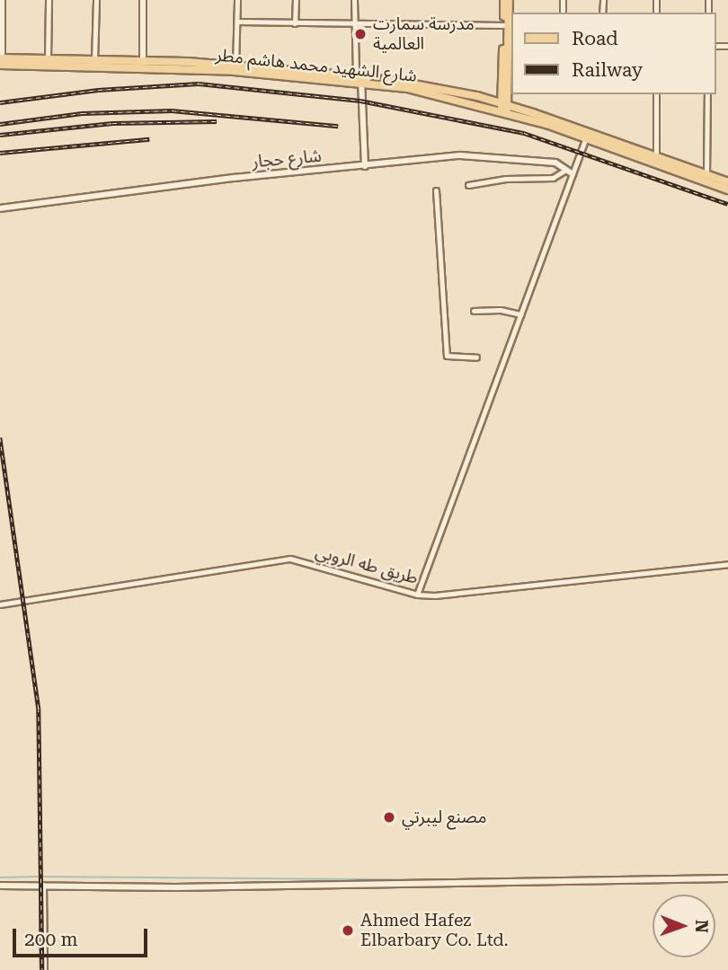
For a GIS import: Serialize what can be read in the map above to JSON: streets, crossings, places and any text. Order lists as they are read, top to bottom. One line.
{"streets":{"main road":["شارع الشهيد محمد هاشم مطر"],"street":["شارع حجار","طريق طه الروبي"]},"places":["مدرسة سمارت العالمية","مصنع ليبرتي","Ahmed Hafez Elbarbary Co. Ltd."],"legend":["Road","Railway"],"scale_bar":"200 m","north":"right"}
